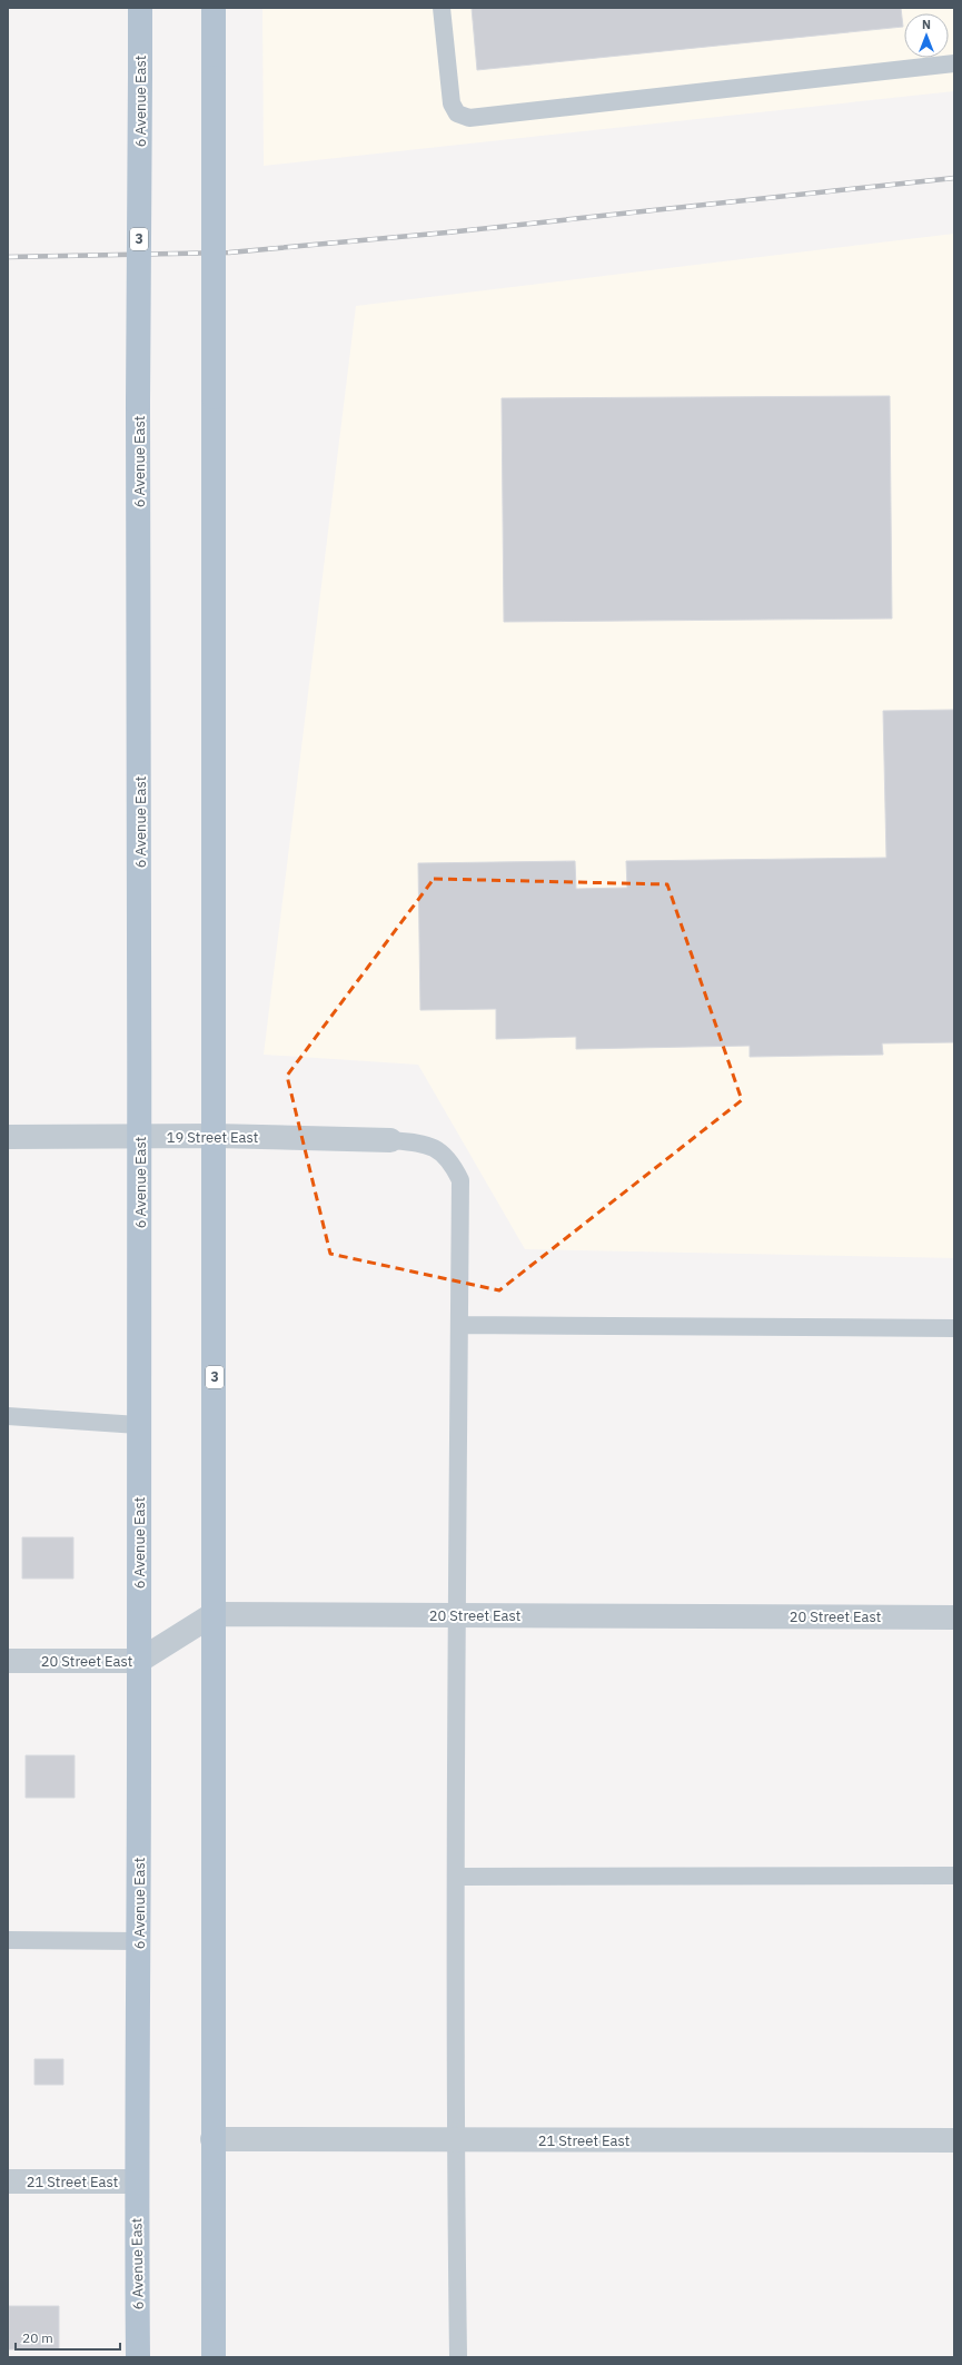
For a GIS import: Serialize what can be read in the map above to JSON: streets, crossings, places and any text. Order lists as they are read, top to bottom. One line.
{"streets":{"main road":["6 Avenue East","3"],"street":["19 Street East","20 Street East","21 Street East"]},"crossings":[["6 Avenue East","19 Street East"],["6 Avenue East","20 Street East"],["6 Avenue East","21 Street East"],["3","19 Street East"],["3","20 Street East"],["3","21 Street East"]],"scale_bar":"20 m","north":"top"}
